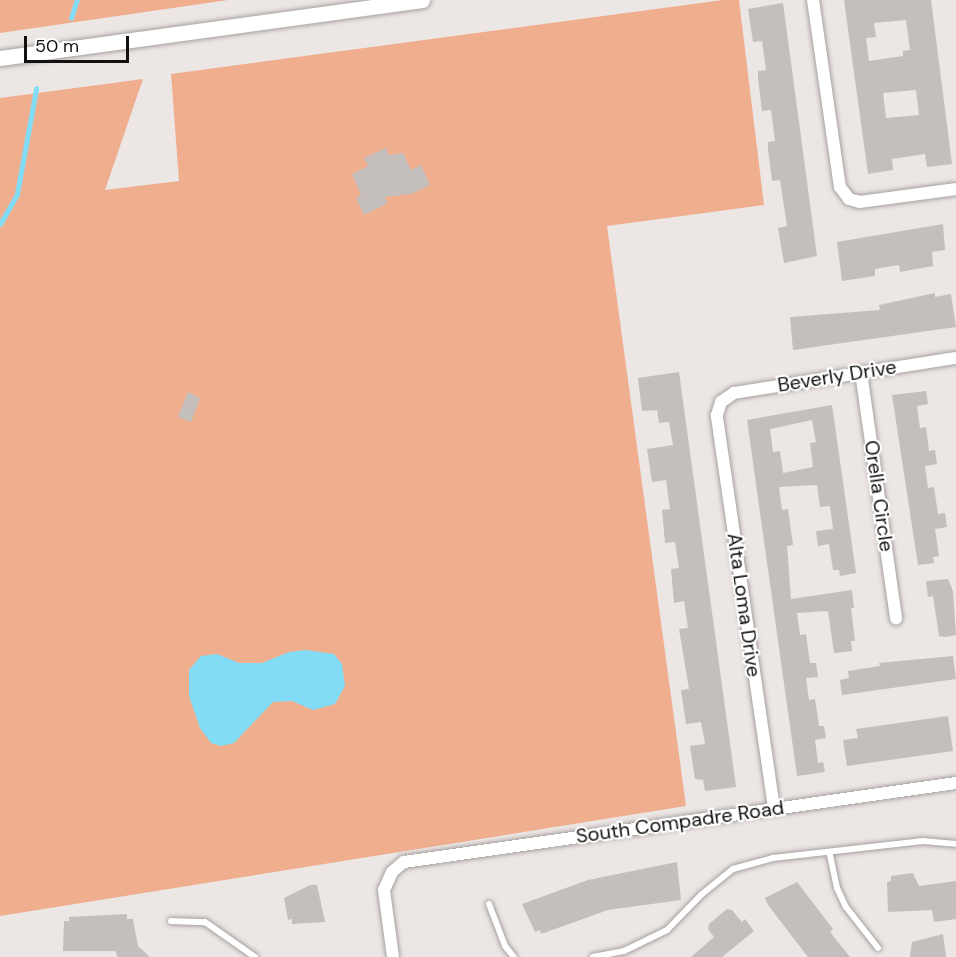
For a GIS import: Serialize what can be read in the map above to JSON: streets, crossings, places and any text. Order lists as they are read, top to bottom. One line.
{"streets":{"street":["Beverly Drive","Orella Circle","Alta Loma Drive","South Compadre Road"]},"crossings":[["Beverly Drive","Orella Circle"],["Beverly Drive","Alta Loma Drive"],["Alta Loma Drive","South Compadre Road"]],"scale_bar":"50 m"}
